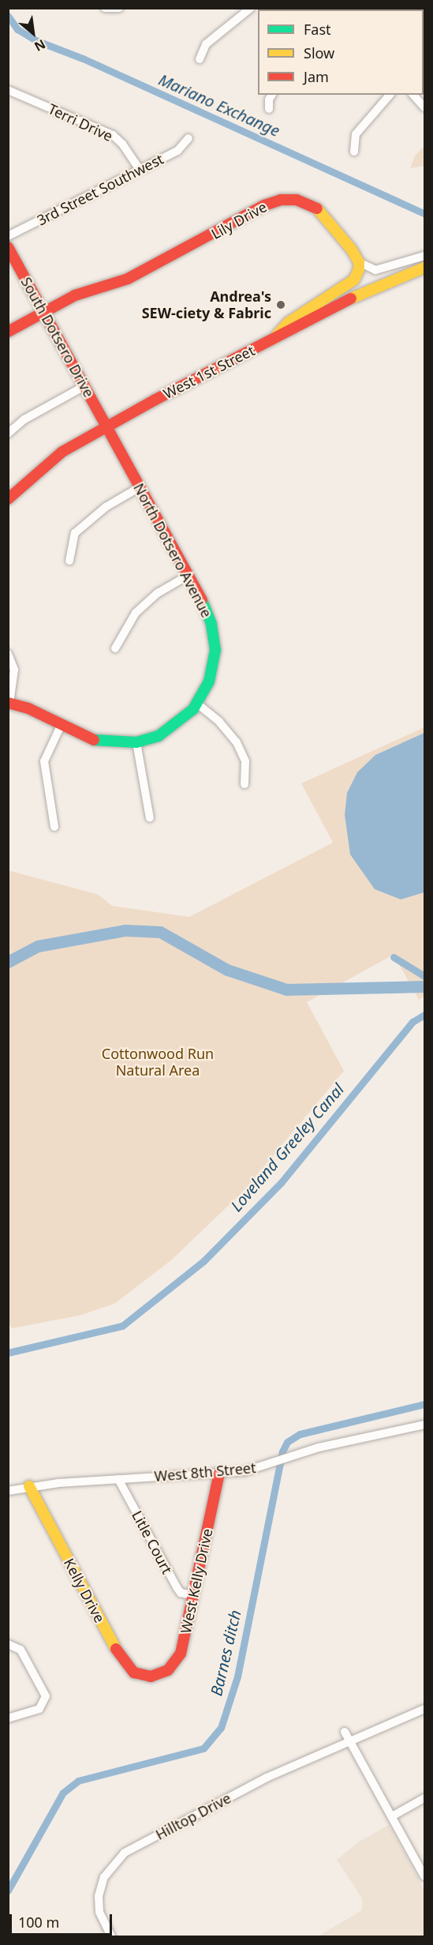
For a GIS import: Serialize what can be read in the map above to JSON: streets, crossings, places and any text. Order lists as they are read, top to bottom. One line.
{"streets":{"street":["Terri Drive","3rd Street Southwest","Lily Drive","South Dotsero Drive","West 1st Street","North Dotsero Avenue","West 8th Street","Litle Court","West Kelly Drive","Kelly Drive","Hilltop Drive"]},"crossings":[["Terri Drive","3rd Street Southwest"],["Lily Drive","South Dotsero Drive"],["South Dotsero Drive","West 1st Street"],["South Dotsero Drive","North Dotsero Avenue"],["West 1st Street","North Dotsero Avenue"],["West 8th Street","Litle Court"],["West 8th Street","West Kelly Drive"],["West 8th Street","Kelly Drive"],["Litle Court","West Kelly Drive"],["West Kelly Drive","Kelly Drive"]],"water":["Mariano Exchange","Loveland Greeley Canal","Barnes ditch"],"parks":["Cottonwood Run Natural Area"],"places":["Andrea's SEW-ciety & Fabric"],"legend":["Fast","Slow","Jam"],"scale_bar":"100 m","north":"bottom right"}
